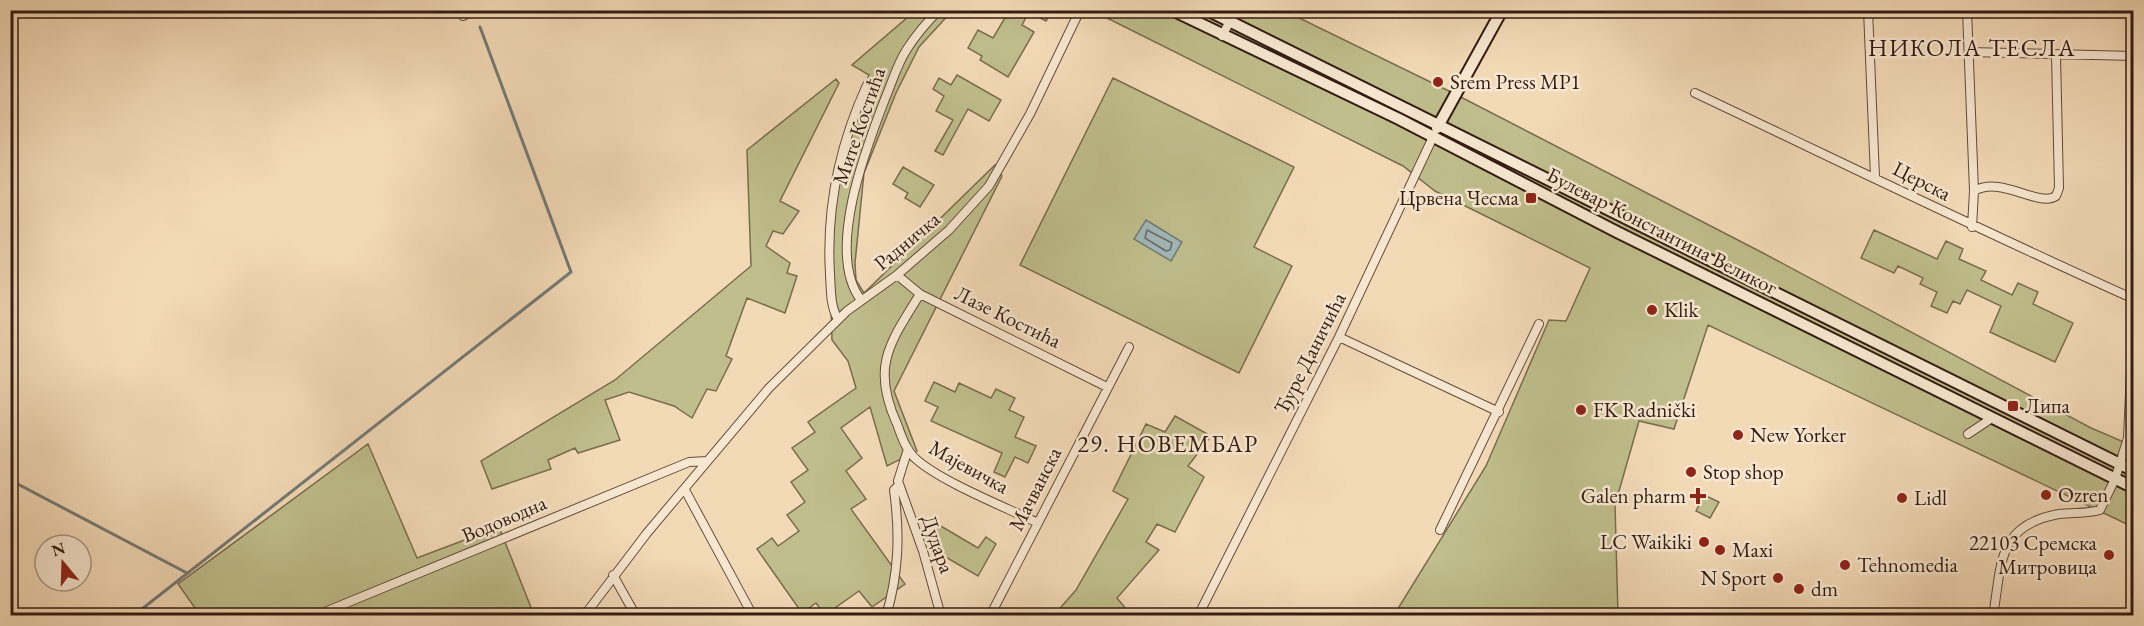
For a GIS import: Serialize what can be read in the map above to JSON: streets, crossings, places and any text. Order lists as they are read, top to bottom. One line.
{"streets":{"main road":["Булевар Константина Великог"],"street":["Мите Костића","Церска","Радничка","Лазе Костића","Ђуре Даничића","Мајевичка","Мачванска","Водоводна","Дудара"]},"crossings":[["Мите Костића","Радничка"],["Булевар Константина Великог","Ђуре Даничића"],["Радничка","Лазе Костића"],["Радничка","Водоводна"],["Лазе Костића","Мајевичка"],["Лазе Костића","Мачванска"],["Мајевичка","Мачванска"],["Мајевичка","Дудара"]],"districts":["НИКОЛА ТЕСЛА","29. НОВЕМБАР"],"places":{"other":["Srem Press MP1","Klik","FK Radnički","New Yorker","Stop shop","Ozren","Lidl","LC Waikiki","Maxi","22103 Сремска Митровица","Tehnomedia","N Sport","dm"],"transit":["Црвена Чесма","Липа"],"health":["Galen pharm"]},"north":"top"}
